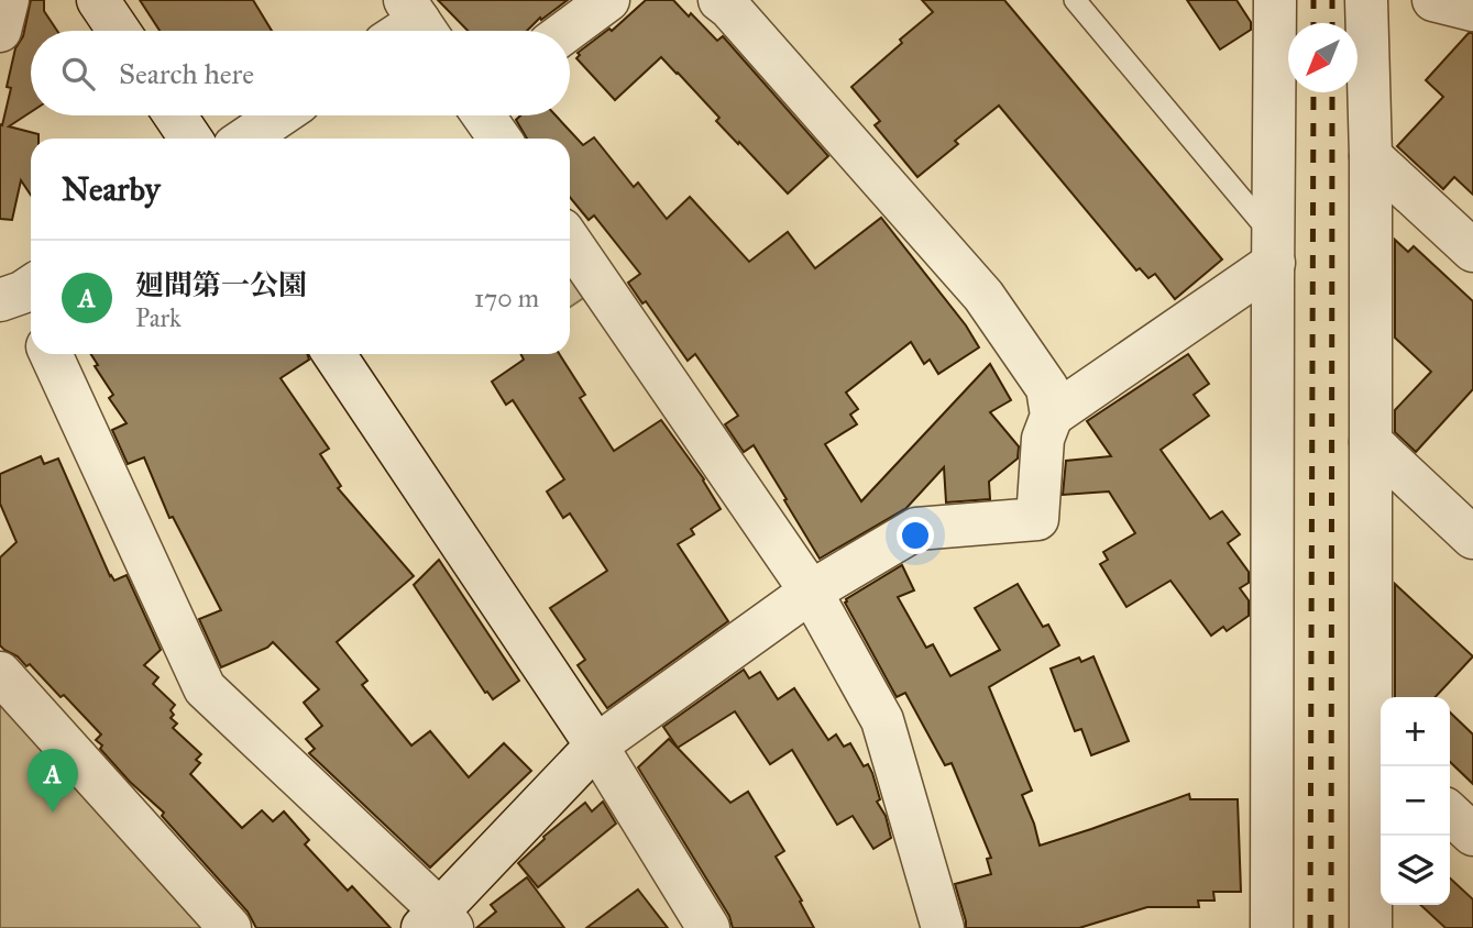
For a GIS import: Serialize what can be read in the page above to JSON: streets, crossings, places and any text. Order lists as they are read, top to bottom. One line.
{"north":"bottom left","page":{"search":"Search here","heading":"Nearby","list":[{"mark":"A","name":"廻間第一公園","note":"Park","value":"170 m"}],"map_buttons":["+","−"],"pins":"A"}}
